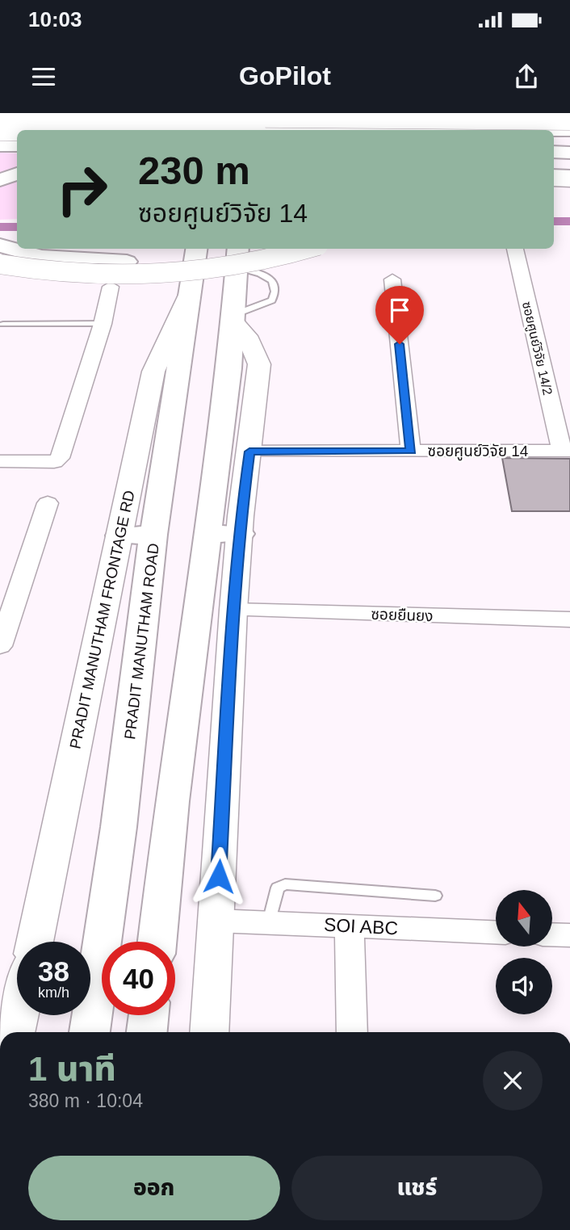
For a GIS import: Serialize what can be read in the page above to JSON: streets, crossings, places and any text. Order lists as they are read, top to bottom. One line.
{"streets":{"main road":["PRADIT MANUTHAM ROAD"],"street":["ซอยศูนย์วิจัย 14/2","ซอยศูนย์วิจัย 14","ซอยยืนยง","PRADIT MANUTHAM FRONTAGE RD","SOI ABC"]},"crossings":[["ซอยศูนย์วิจัย 14/2","ซอยศูนย์วิจัย 14"],["PRADIT MANUTHAM FRONTAGE RD","PRADIT MANUTHAM ROAD"]],"north":"top","page":{"status":"10:03","header":"GoPilot","turn":["230 m","ซอยศูนย์วิจัย 14"],"speed":"38 km/h","limit":"40","heading":["1 นาที","380 m · 10:04"],"buttons":["ออก","แชร์"]}}
